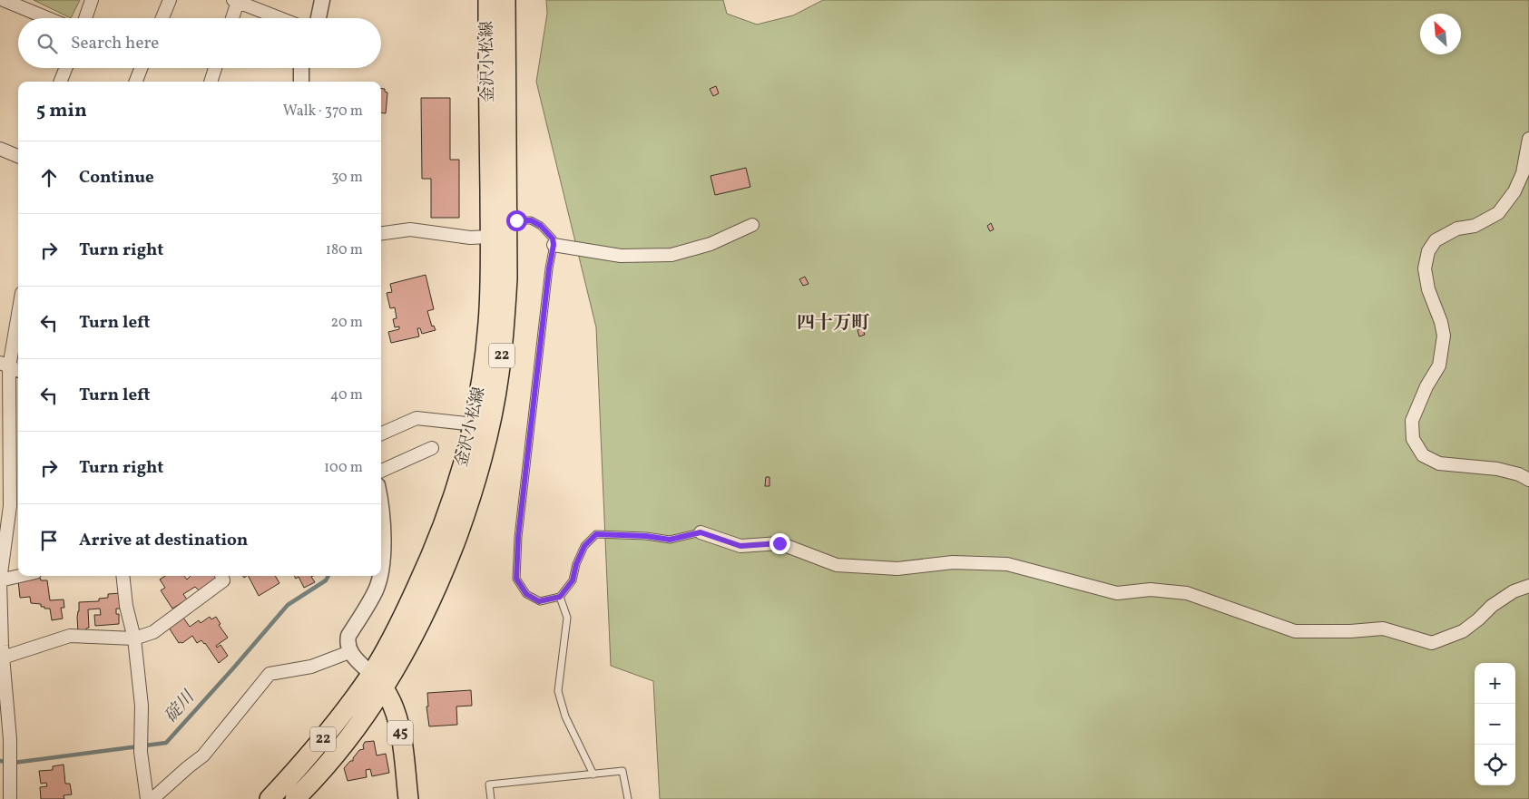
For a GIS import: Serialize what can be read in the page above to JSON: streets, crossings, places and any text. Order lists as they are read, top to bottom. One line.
{"streets":{"main road":["金沢小松線","22","45"]},"crossings":[["金沢小松線","45"]],"districts":["四十万町"],"water":["碇川"],"north":"top left","page":{"search":"Search here","heading":["5 min","Walk · 370 m"],"list":[["Continue","30 m"],["Turn right","180 m"],["Turn left","20 m"],["Turn left","40 m"],["Turn right","100 m"],"Arrive at destination"],"map_buttons":["+","−"]}}
